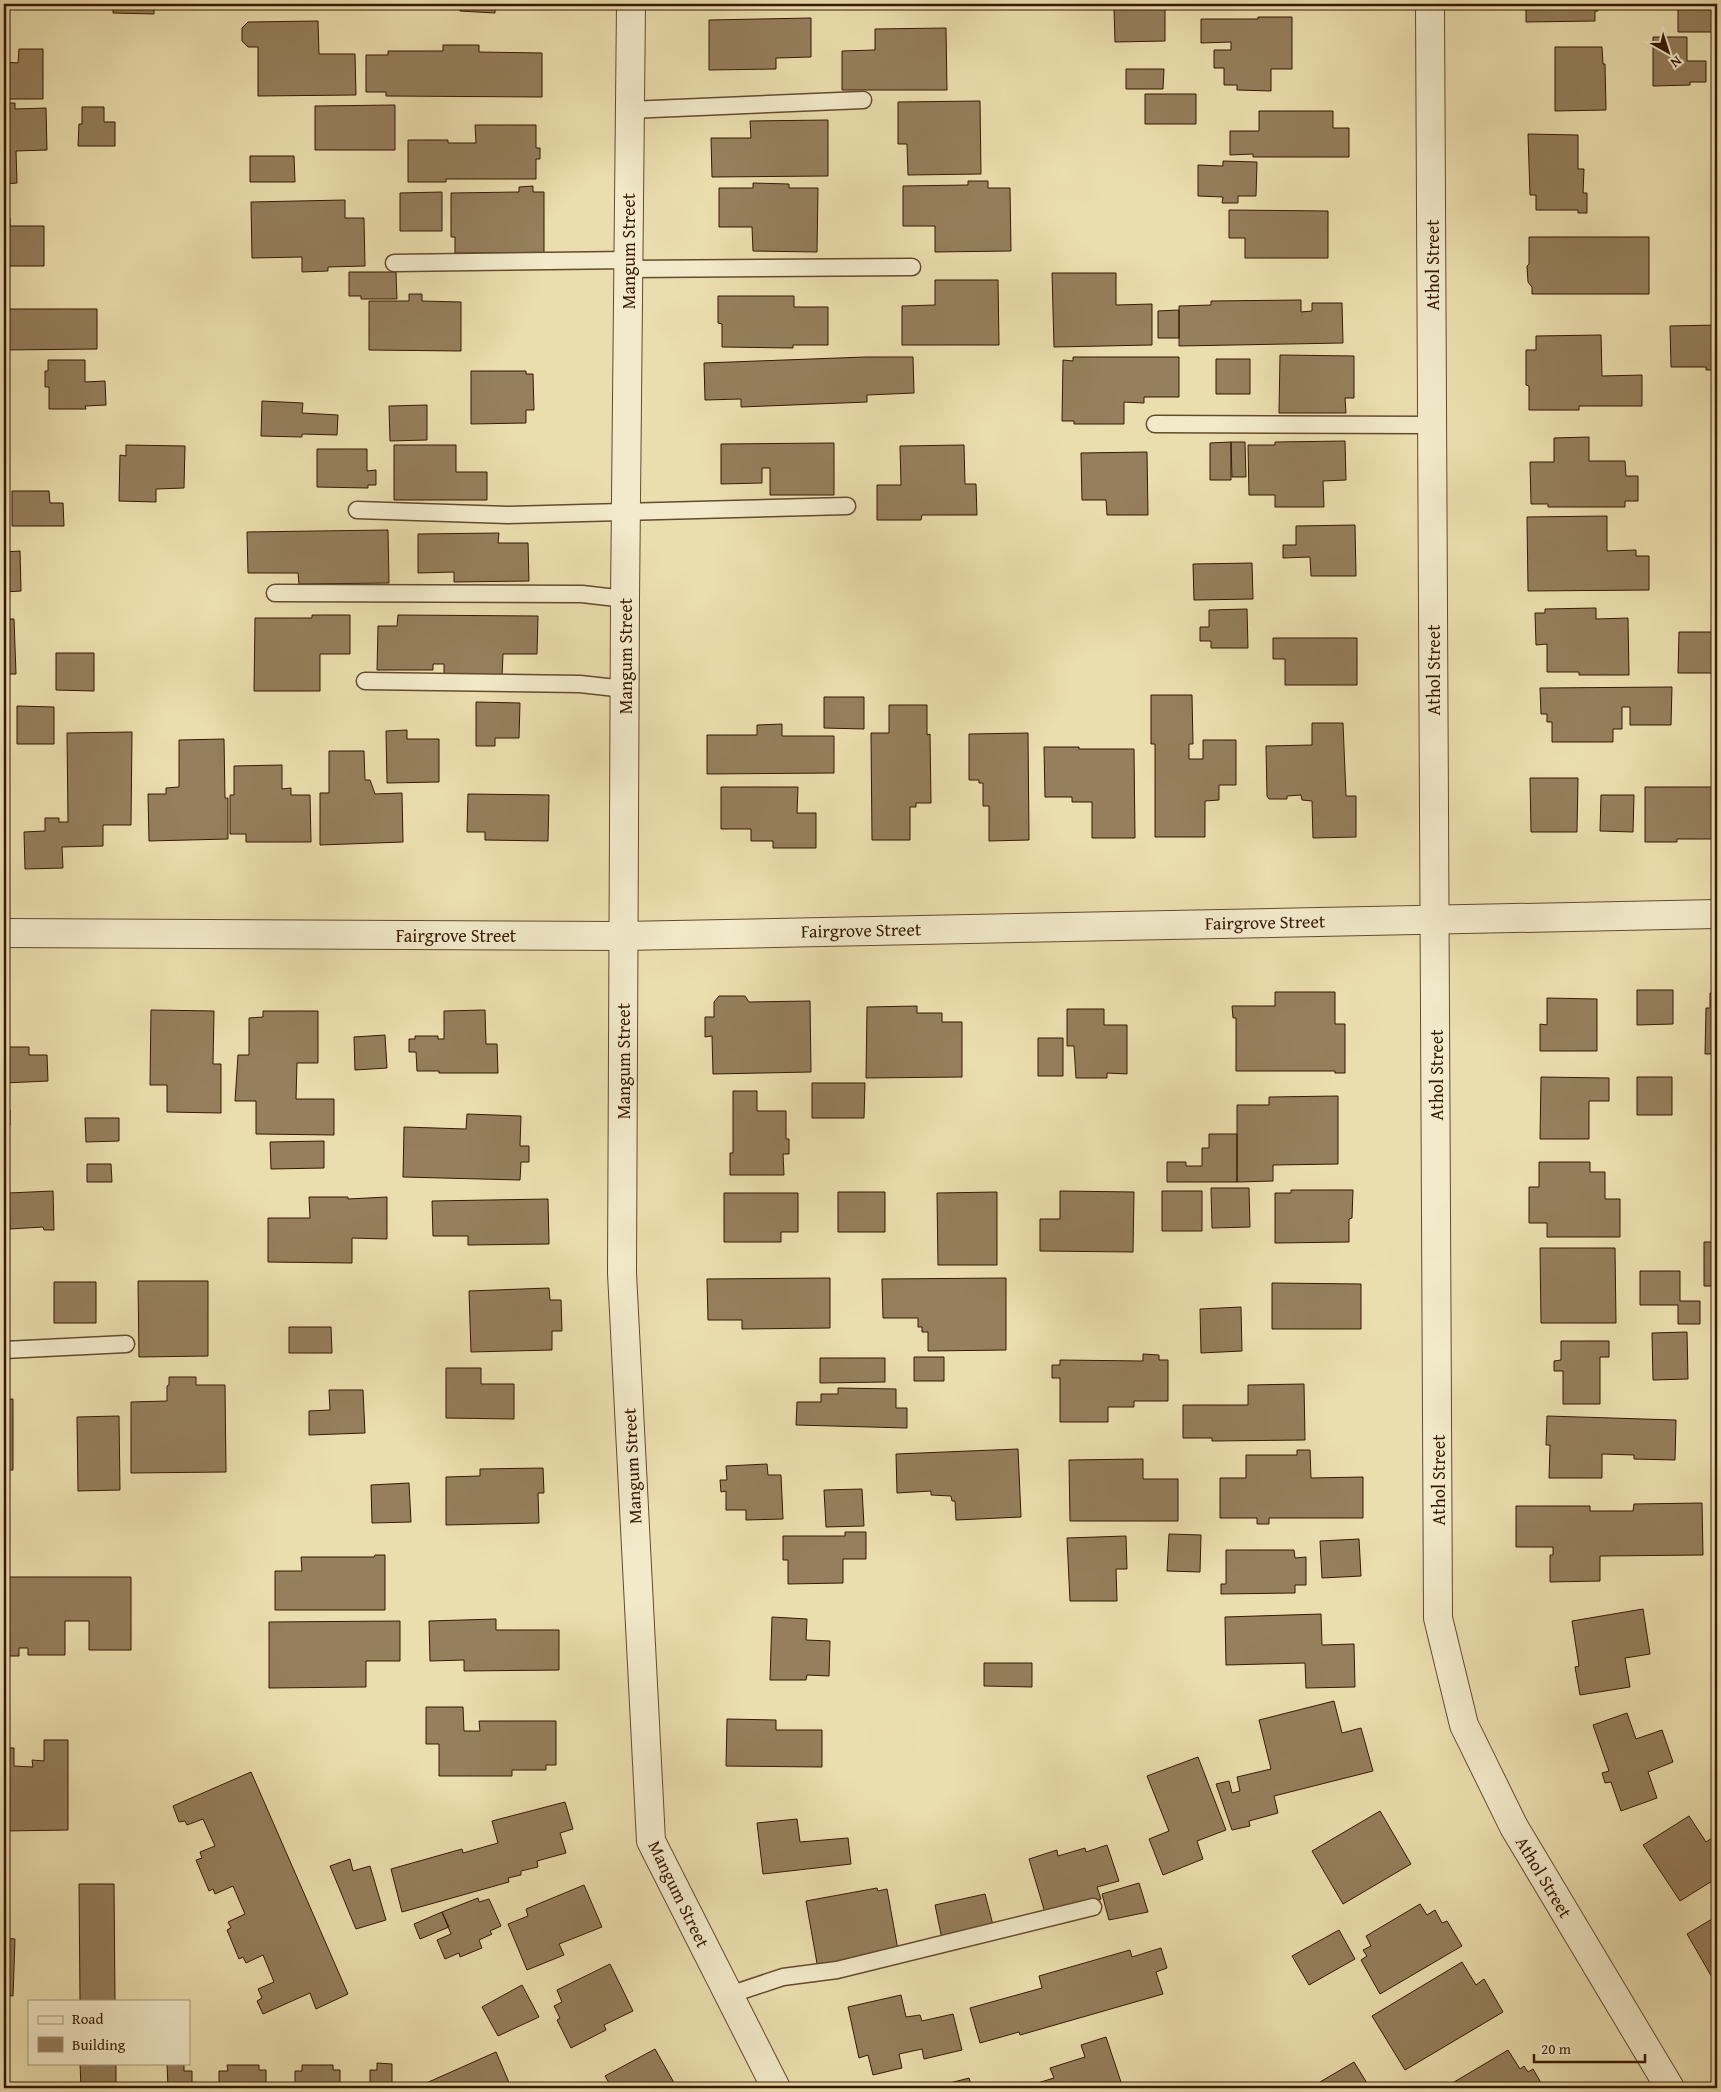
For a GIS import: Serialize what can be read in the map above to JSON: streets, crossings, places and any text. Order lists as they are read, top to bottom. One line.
{"streets":{"street":["Mangum Street","Athol Street","Fairgrove Street"]},"crossings":[["Mangum Street","Fairgrove Street"],["Athol Street","Fairgrove Street"]],"legend":["Road","Building"],"scale_bar":"20 m","north":"bottom right"}
